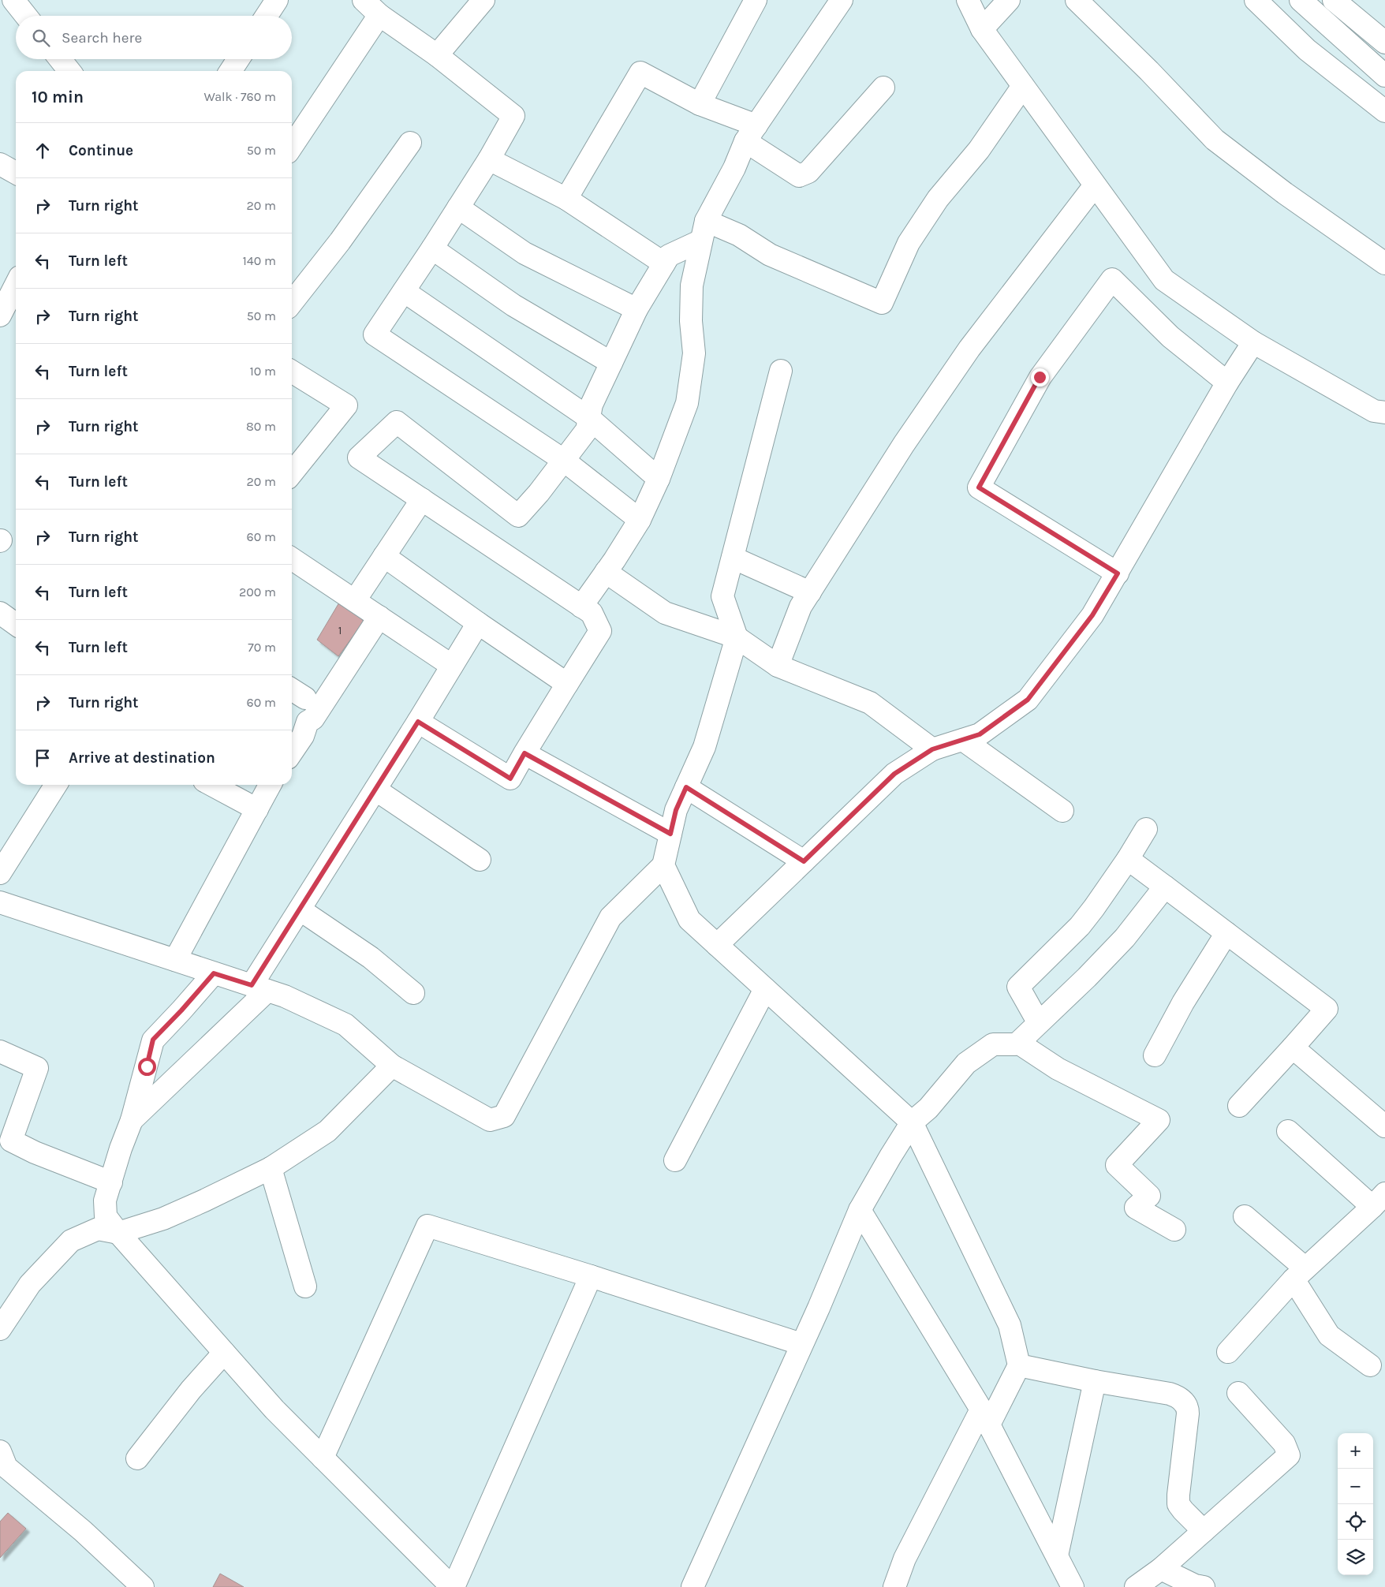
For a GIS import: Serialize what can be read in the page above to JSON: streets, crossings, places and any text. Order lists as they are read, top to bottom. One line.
{"house_numbers":["1"],"page":{"search":"Search here","heading":["10 min","Walk · 760 m"],"list":[["Continue","50 m"],["Turn right","20 m"],["Turn left","140 m"],["Turn right","50 m"],["Turn left","10 m"],["Turn right","80 m"],["Turn left","20 m"],["Turn right","60 m"],["Turn left","200 m"],["Turn left","70 m"],["Turn right","60 m"],"Arrive at destination"],"map_buttons":["+","−"]}}
